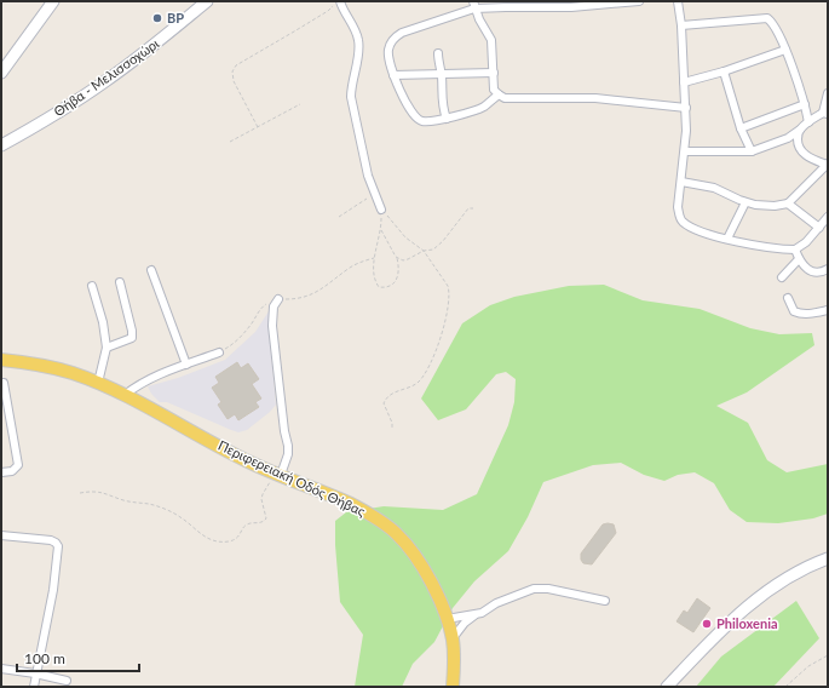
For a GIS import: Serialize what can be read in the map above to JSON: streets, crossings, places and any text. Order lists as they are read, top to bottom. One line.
{"streets":{"main road":["Περιφερειακή Οδός Θήβας"],"street":["Θήβα - Μελισσοχώρι"]},"places":["BP","Philoxenia"],"scale_bar":"100 m"}
